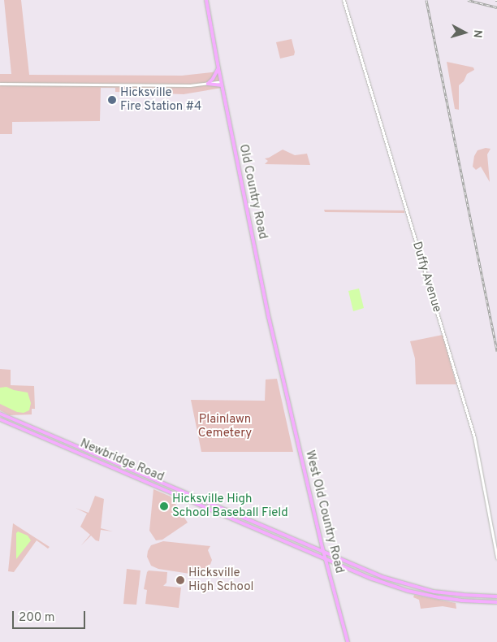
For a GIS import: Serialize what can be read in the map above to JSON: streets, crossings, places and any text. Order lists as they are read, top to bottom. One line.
{"streets":{"main road":["Old Country Road","Newbridge Road","West Old Country Road"],"street":["Duffy Avenue"]},"crossings":[["Old Country Road","West Old Country Road"],["Newbridge Road","West Old Country Road"]],"parks":["Plainlawn Cemetery"],"places":["Hicksville Fire Station #4","Hicksville High School Baseball Field","Hicksville High School"],"scale_bar":"200 m","north":"right"}
